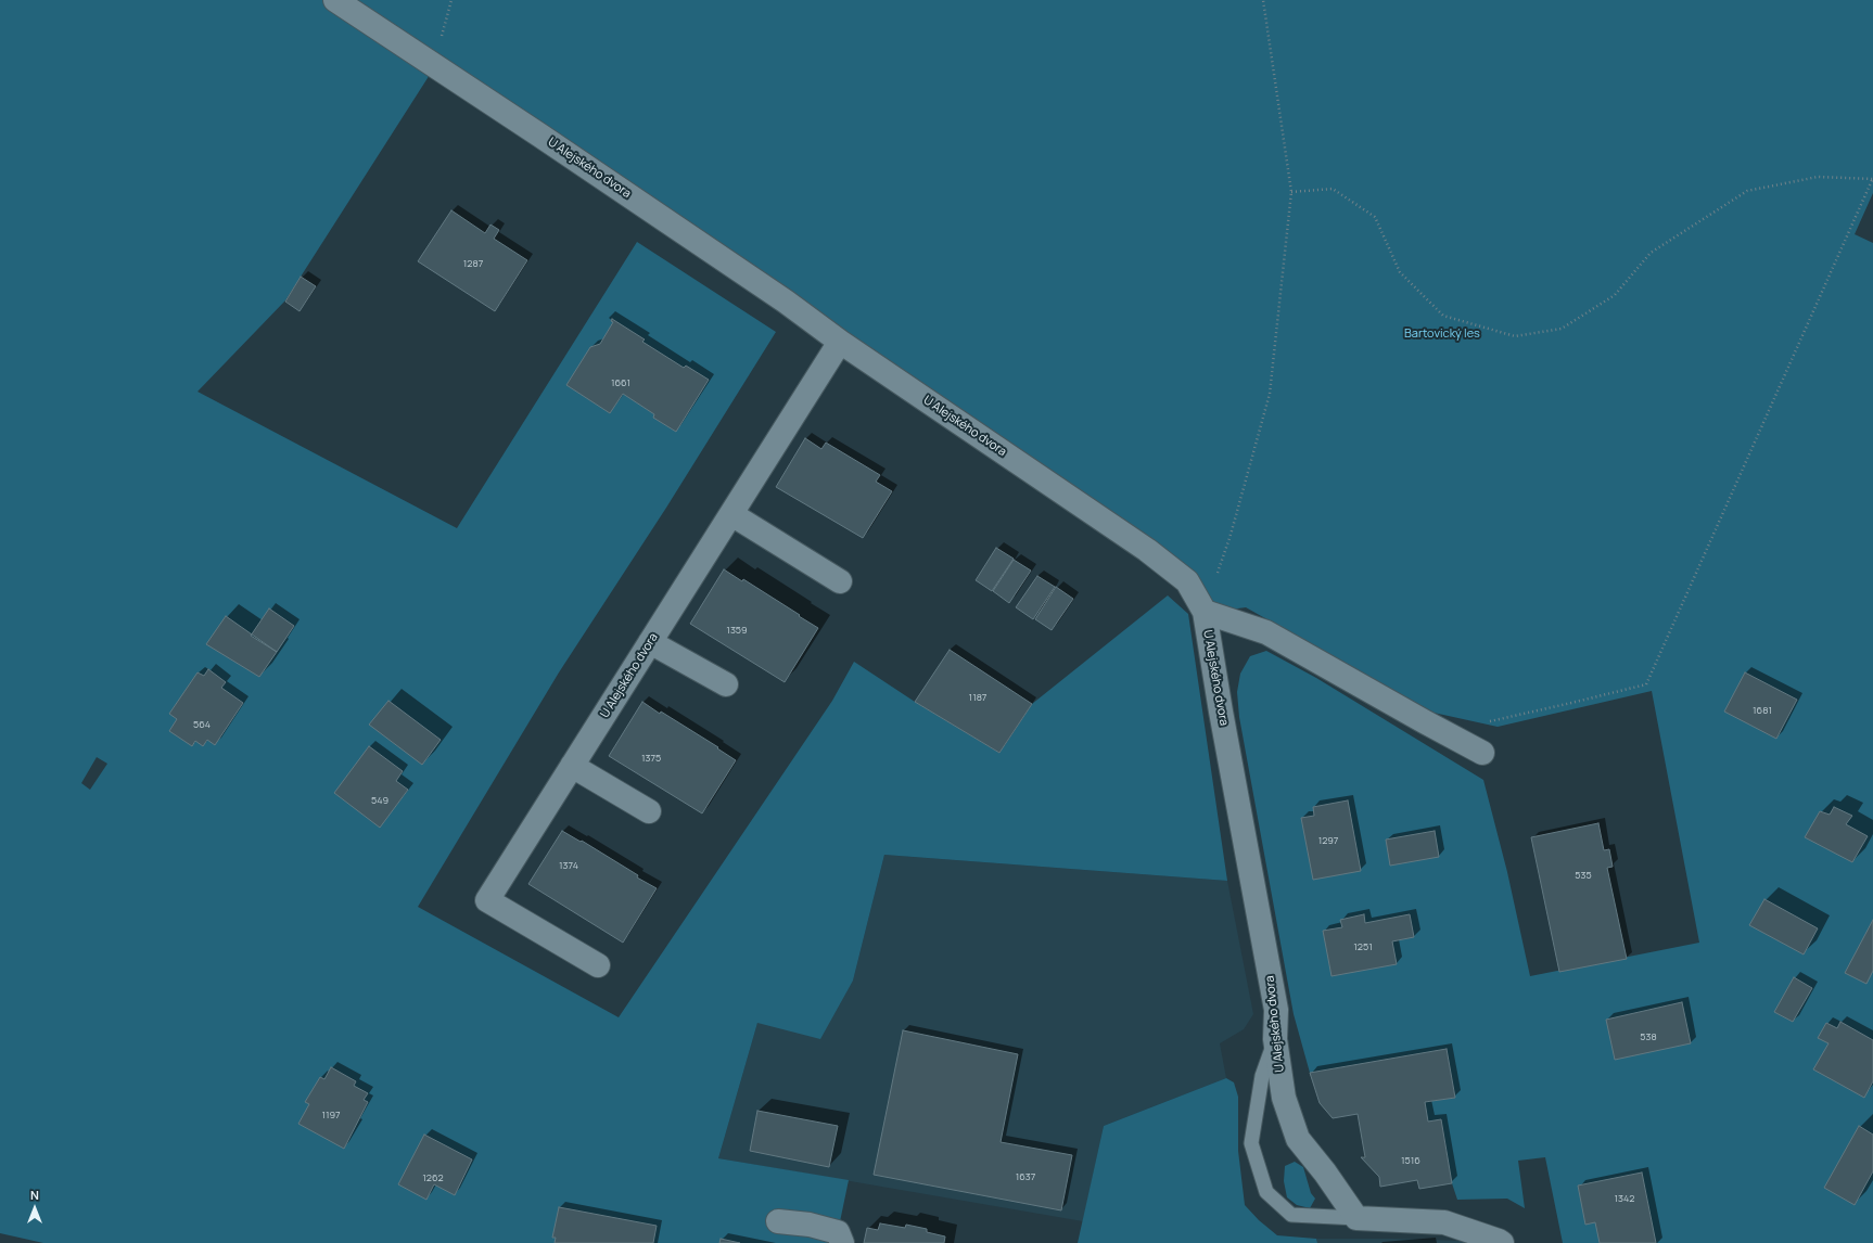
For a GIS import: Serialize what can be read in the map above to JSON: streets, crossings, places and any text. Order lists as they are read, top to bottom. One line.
{"streets":{"street":["U Alejského dvora"]},"parks":["Bartovický les"],"house_numbers":["1287","1661","1359","1187","1681","564","1375","549","1297","1374","535","1251","538","1197","1516","1637","1262","1342"],"north":"top"}
